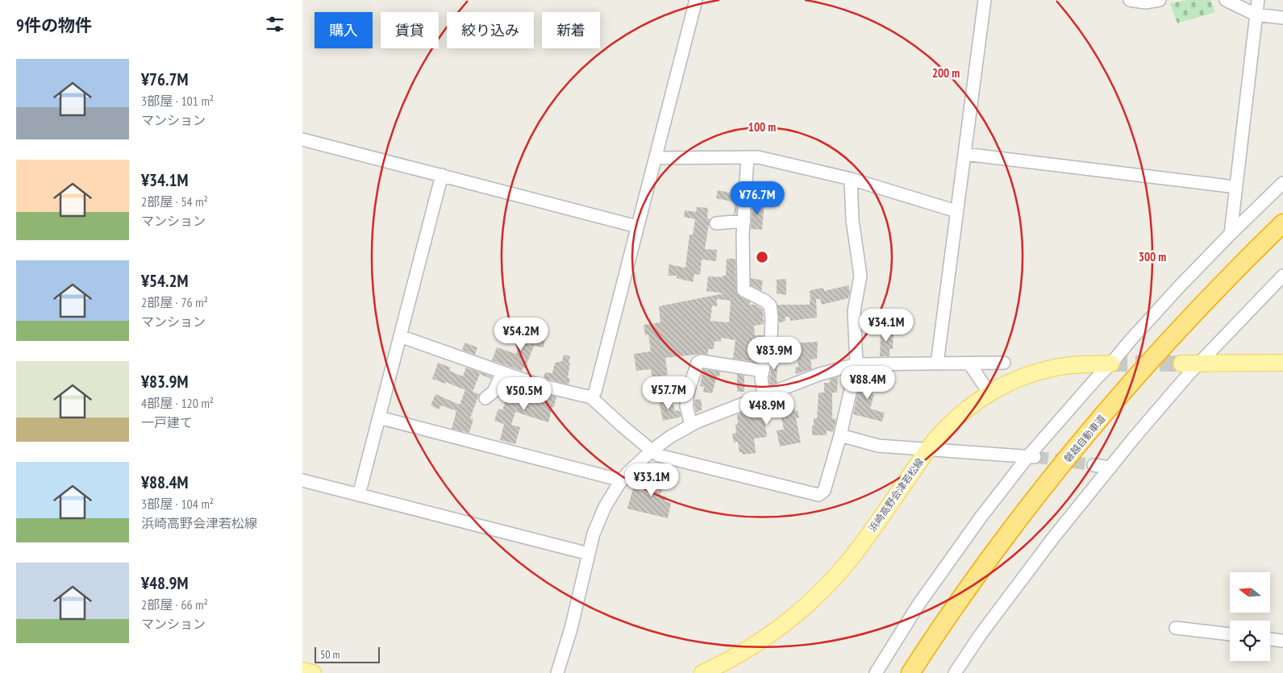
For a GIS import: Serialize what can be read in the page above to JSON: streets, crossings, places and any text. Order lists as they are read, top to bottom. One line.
{"streets":{"highway":["磐越自動車道"],"main road":["浜崎高野会津若松線"]},"scale_bar":"50 m","north":"left","page":{"heading":"9件の物件","chip":["購入","賃貸","絞り込み","新着"],"list":[{"name":"¥76.7M","note":"3部屋 · 101 m² · マンション"},{"name":"¥34.1M","note":"2部屋 · 54 m² · マンション"},{"name":"¥54.2M","note":"2部屋 · 76 m² · マンション"},{"name":"¥83.9M","note":"4部屋 · 120 m² · 一戸建て"},{"name":"¥88.4M","note":"3部屋 · 104 m² · 浜崎高野会津若松線"},{"name":"¥48.9M","note":"2部屋 · 66 m² · マンション"}],"price":["¥76.7M","¥34.1M","¥54.2M","¥83.9M","¥88.4M","¥57.7M","¥50.5M","¥48.9M","¥33.1M"],"scale":"50 m"},"rings":["200 m","100 m","300 m"]}
